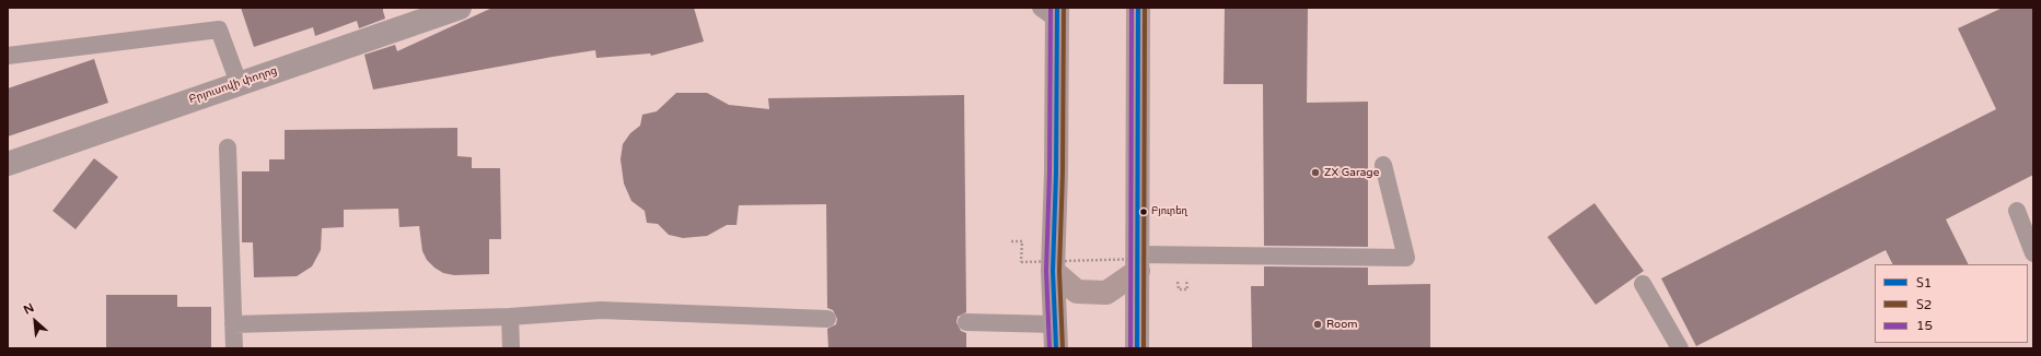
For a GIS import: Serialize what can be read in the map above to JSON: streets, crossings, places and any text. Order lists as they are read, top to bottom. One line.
{"streets":{"street":["Բրյուսովի փողոց"]},"places":["ZX Garage","Բյուրեղ","Room"],"lines":["transit line Տ1","transit line Տ2","transit line 15"],"legend":["Տ1","Տ2","15"],"north":"top left"}
